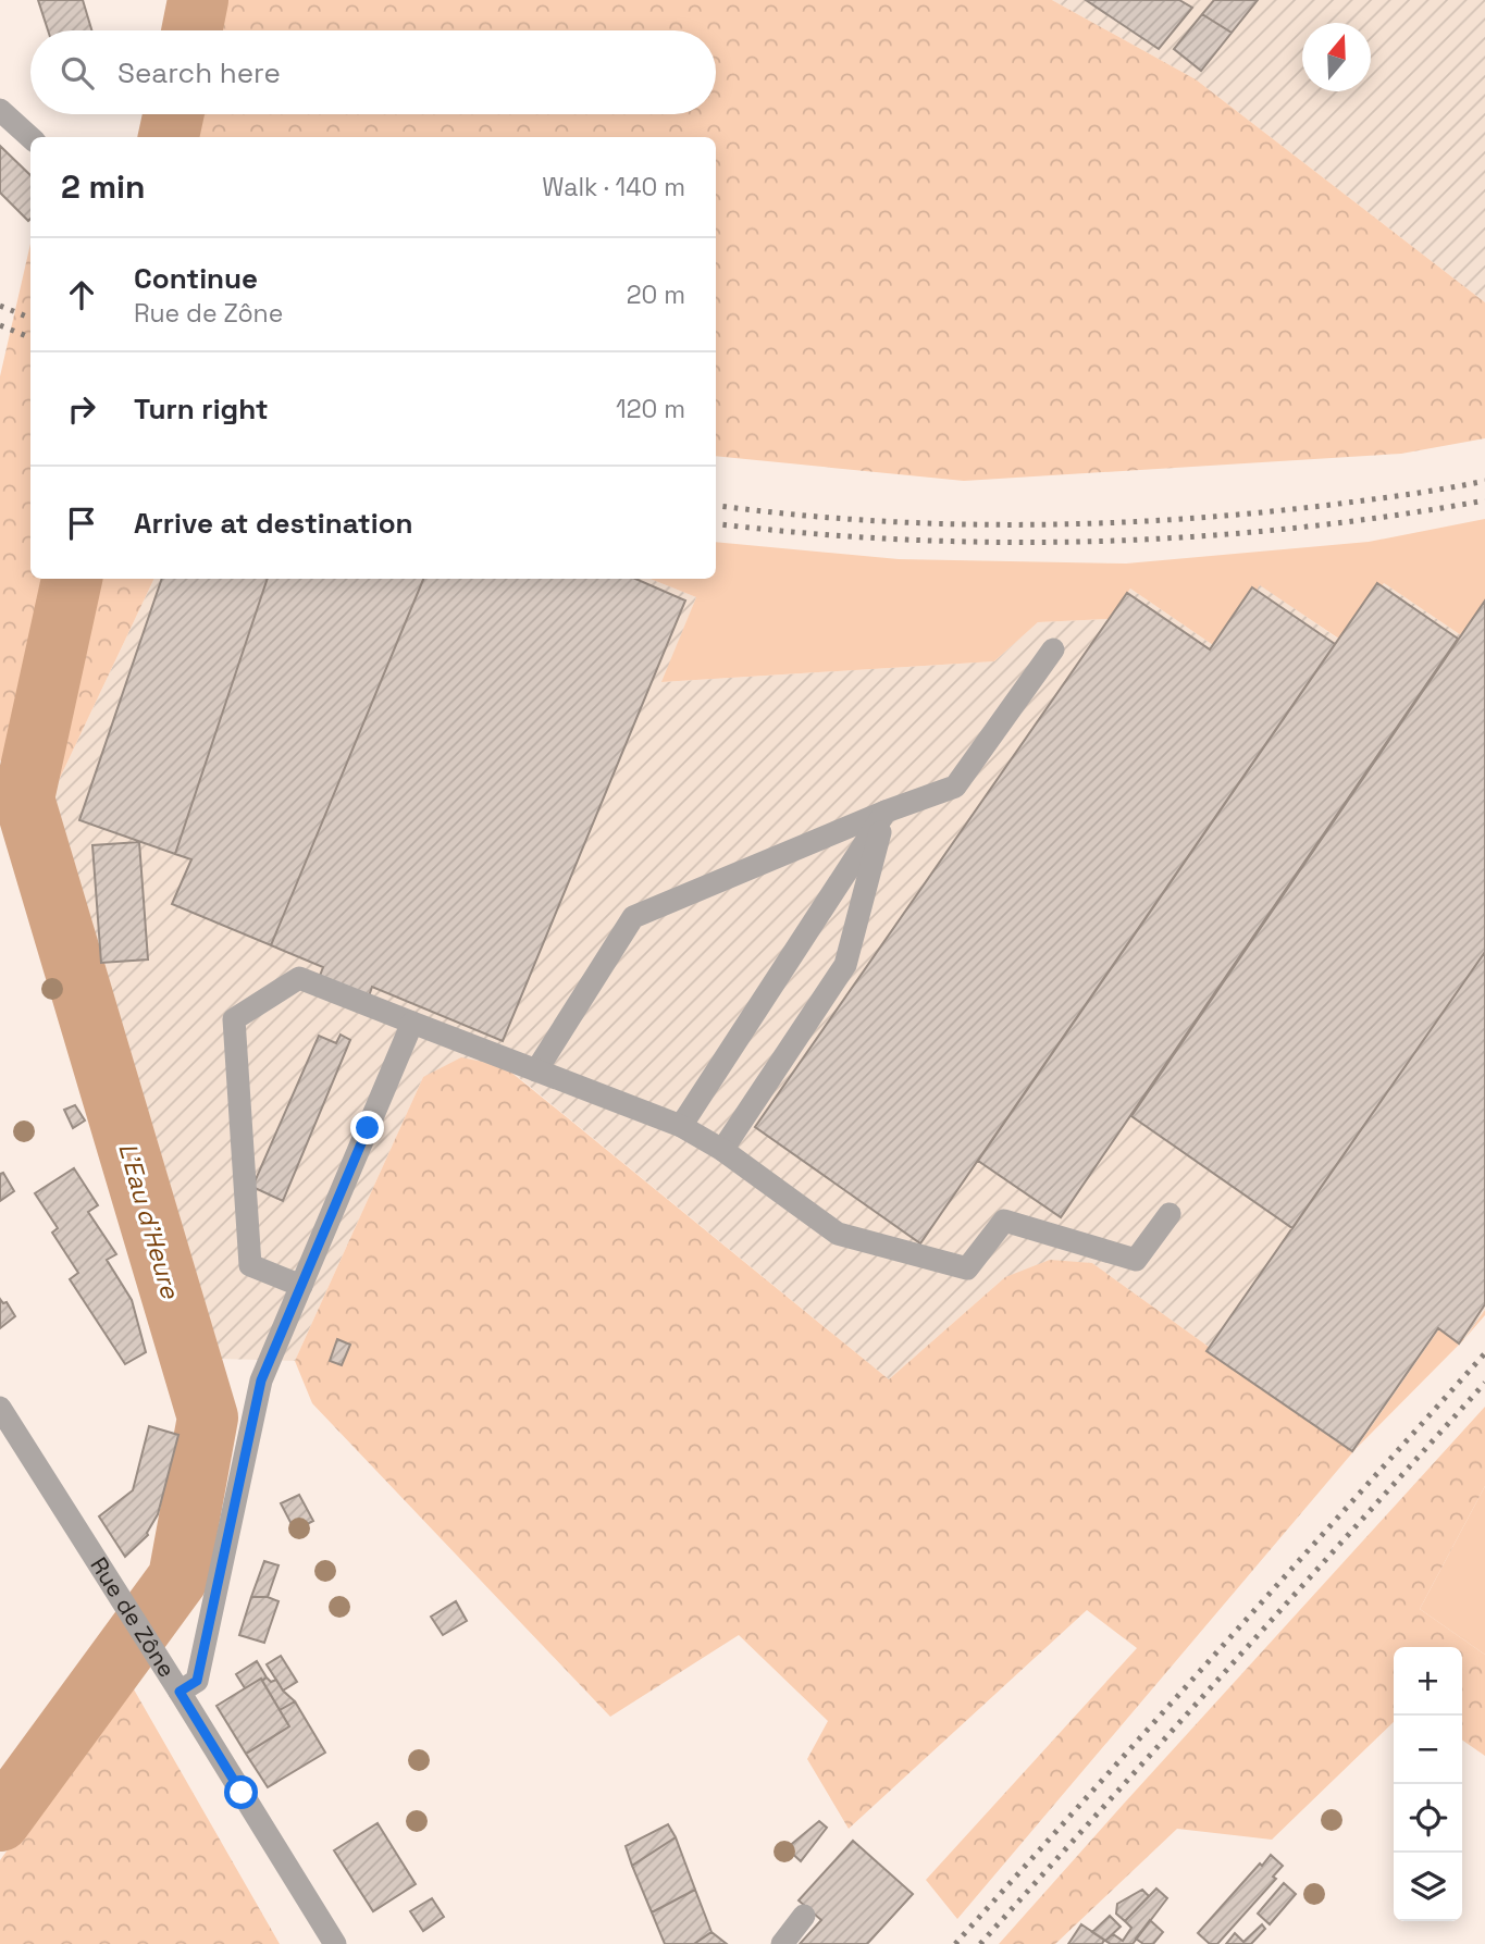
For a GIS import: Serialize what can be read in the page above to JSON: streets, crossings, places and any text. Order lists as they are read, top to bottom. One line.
{"streets":{"street":["Rue de Zône"]},"water":["L'Eau d'Heure"],"north":"top","page":{"search":"Search here","heading":["2 min","Walk · 140 m"],"list":[["Continue","Rue de Zône","20 m"],["Turn right","120 m"],"Arrive at destination"],"map_buttons":["+","−"]}}
